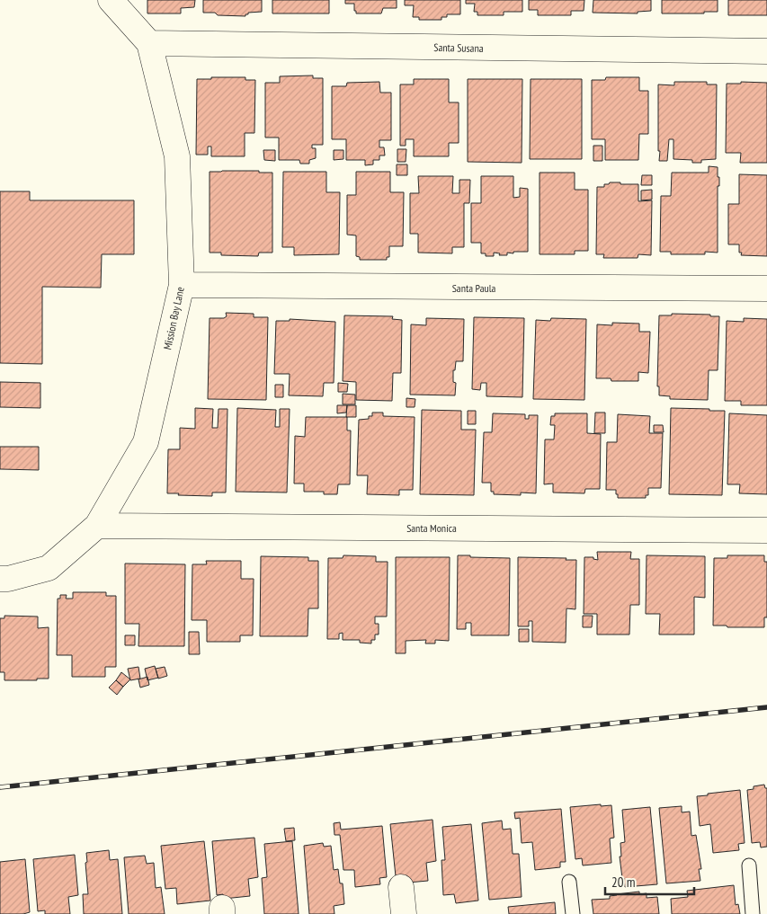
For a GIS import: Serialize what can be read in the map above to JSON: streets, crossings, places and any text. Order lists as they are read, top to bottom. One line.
{"streets":{"street":["Santa Susana","Santa Paula","Mission Bay Lane","Santa Monica"]},"crossings":[["Santa Susana","Mission Bay Lane"],["Santa Paula","Mission Bay Lane"],["Mission Bay Lane","Santa Monica"]],"scale_bar":"20 m"}
